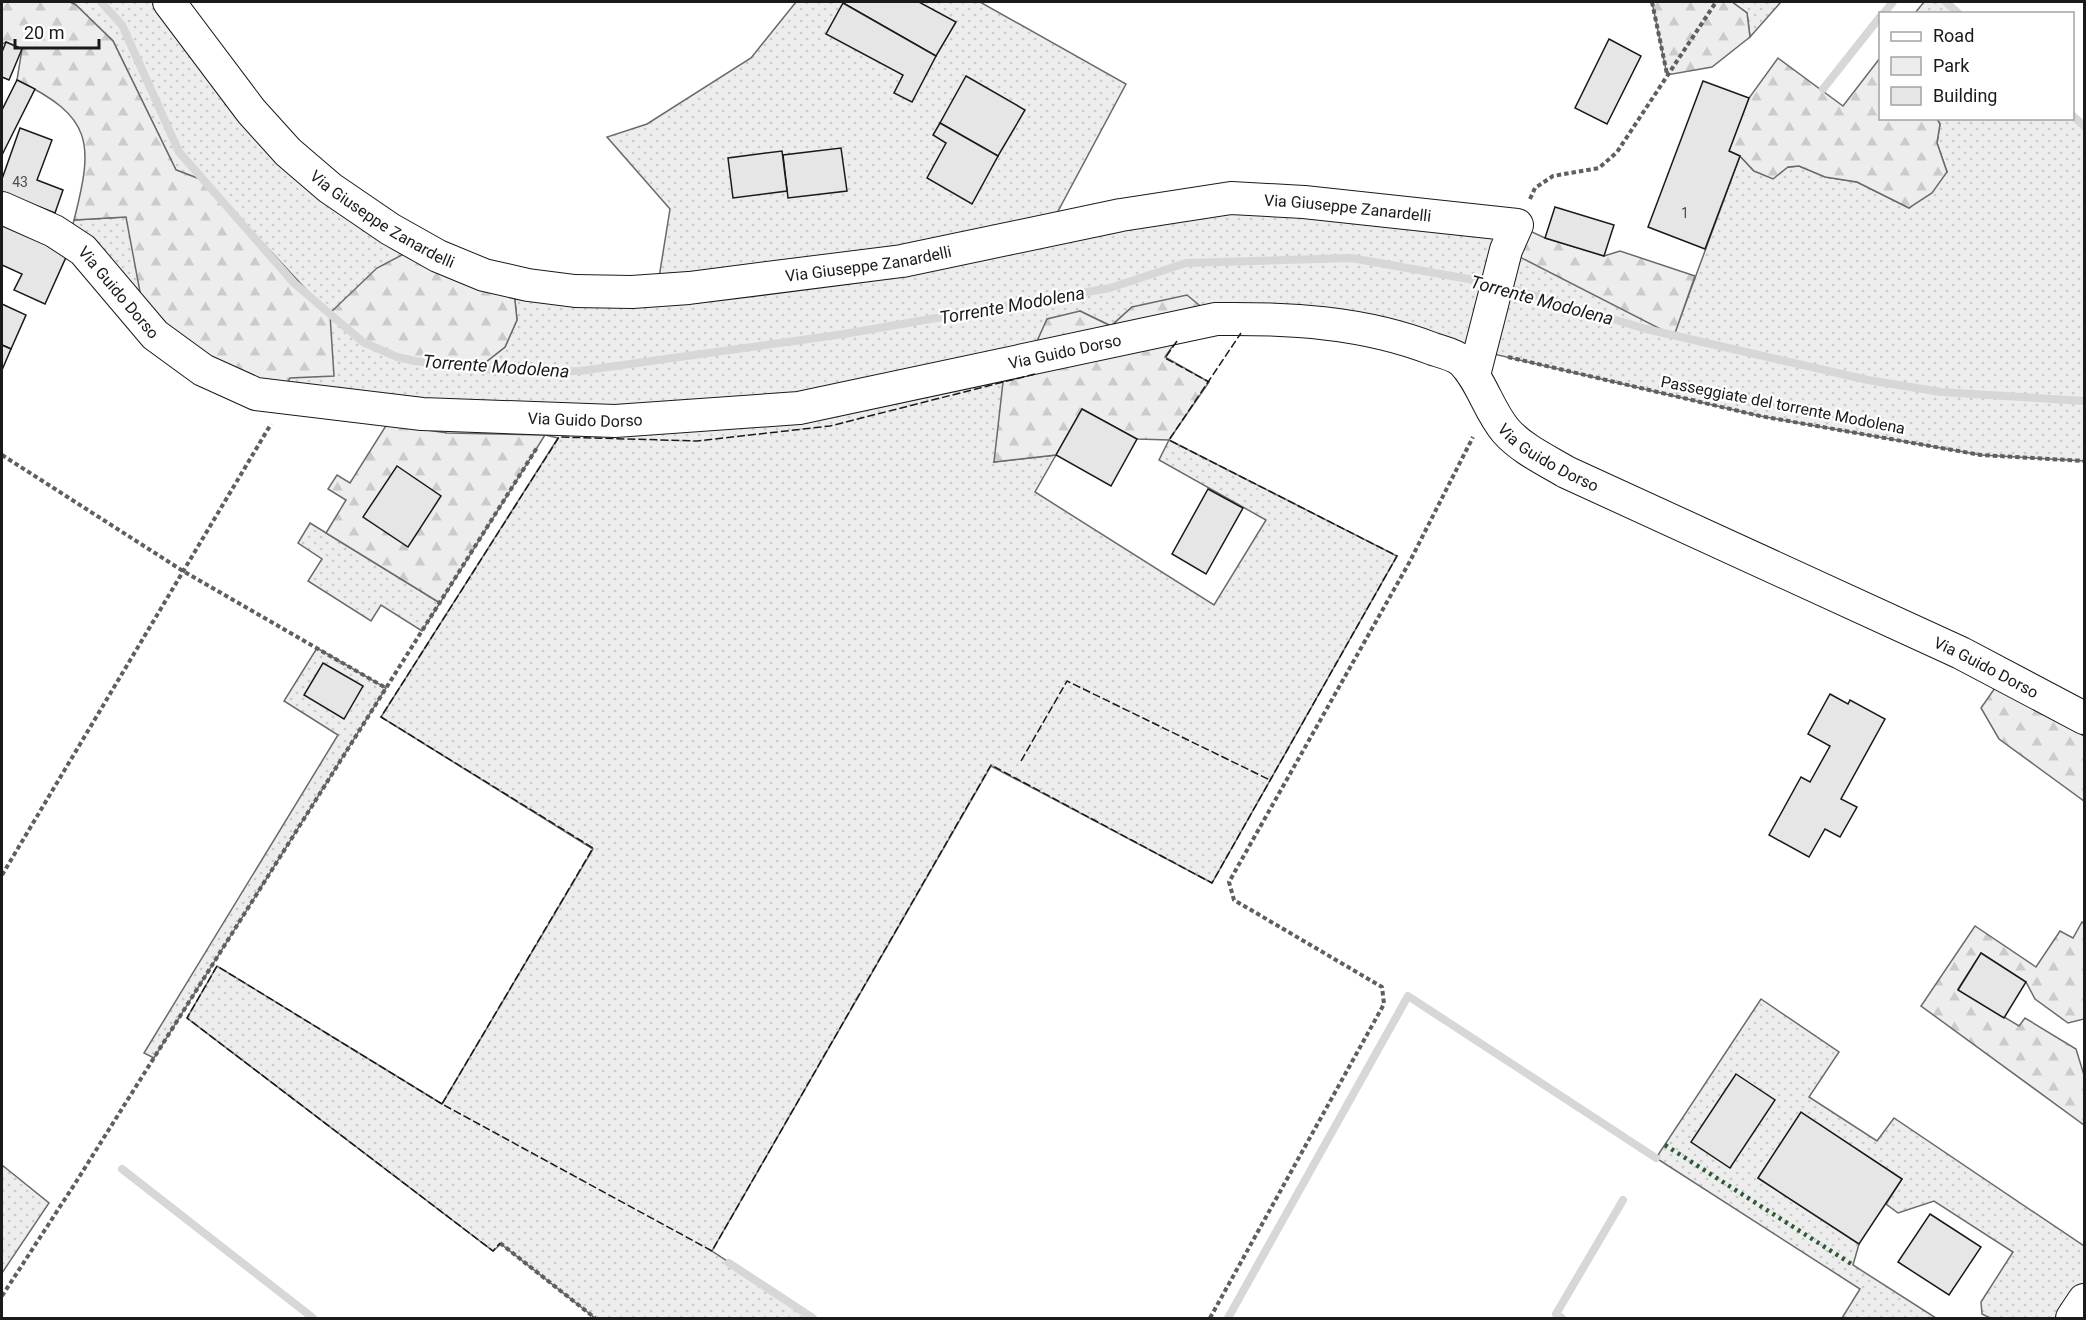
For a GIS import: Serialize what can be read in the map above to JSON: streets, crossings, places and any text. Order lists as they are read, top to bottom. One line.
{"streets":{"street":["Via Giuseppe Zanardelli","Via Guido Dorso"],"path":["Passeggiate del torrente Modolena"]},"crossings":[["Via Guido Dorso","Passeggiate del torrente Modolena"]],"water":["Torrente Modolena"],"house_numbers":["43","1"],"legend":["Road","Park","Building"],"scale_bar":"20 m"}
